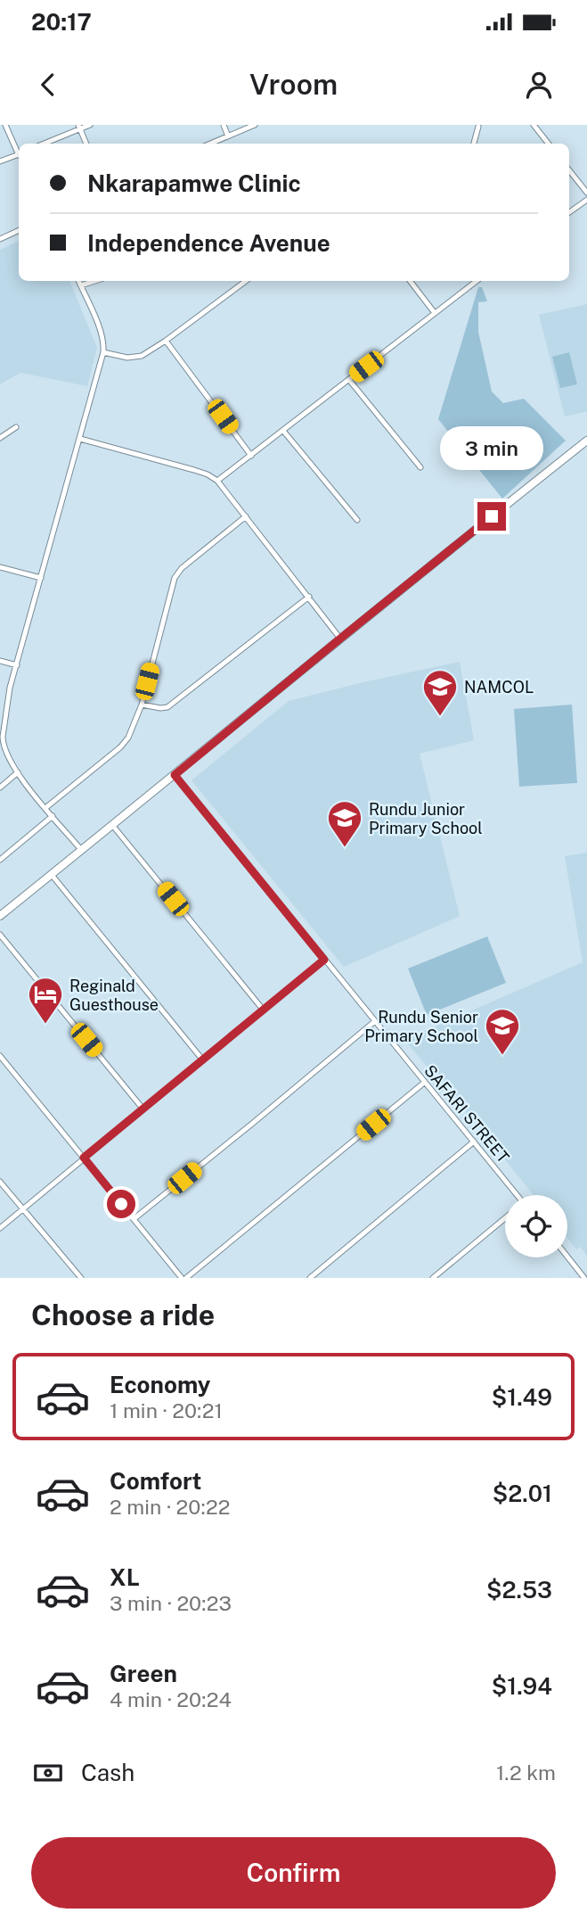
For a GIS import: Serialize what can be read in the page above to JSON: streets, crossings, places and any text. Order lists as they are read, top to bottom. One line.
{"streets":{"street":["SAFARI STREET"]},"places":{"school or university":["NAMCOL","Rundu Junior Primary School","Rundu Senior Primary School"],"hotel":["Reginald Guesthouse"]},"page":{"status":"20:17","header":"Vroom","banner":["Nkarapamwe Clinic","Independence Avenue"],"bubble":"3 min","heading":"Choose a ride","list":[{"name":"Economy","note":"1 min · 20:21","value":"$1.49"},{"name":"Comfort","note":"2 min · 20:22","value":"$2.01"},{"name":"XL","note":"3 min · 20:23","value":"$2.53"},{"name":"Green","note":"4 min · 20:24","value":"$1.94"}],"pay":["Cash","1.2 km"],"buttons":"Confirm"}}
